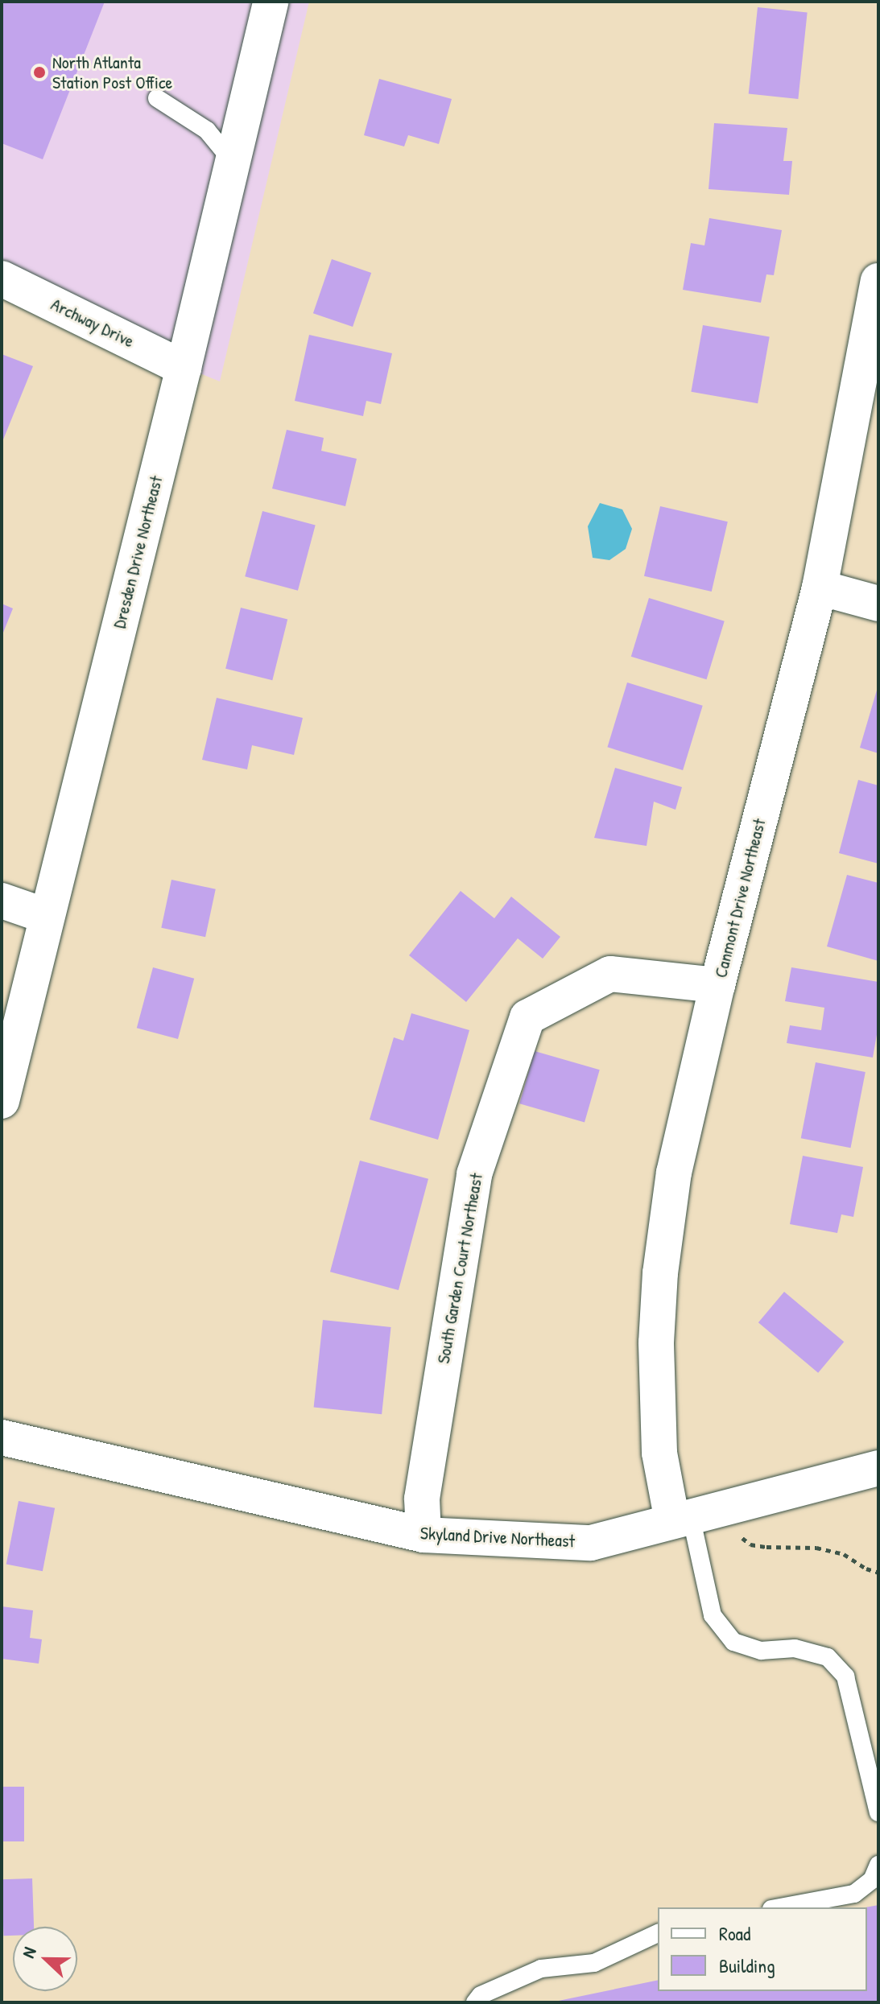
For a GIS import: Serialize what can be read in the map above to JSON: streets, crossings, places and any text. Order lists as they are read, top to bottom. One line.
{"streets":{"street":["Archway Drive","Dresden Drive Northeast","Canmont Drive Northeast","South Garden Court Northeast","Skyland Drive Northeast"]},"crossings":[["Archway Drive","Dresden Drive Northeast"],["Canmont Drive Northeast","South Garden Court Northeast"],["Canmont Drive Northeast","Skyland Drive Northeast"],["South Garden Court Northeast","Skyland Drive Northeast"]],"places":["North Atlanta Station Post Office"],"legend":["Road","Building"],"north":"left"}
